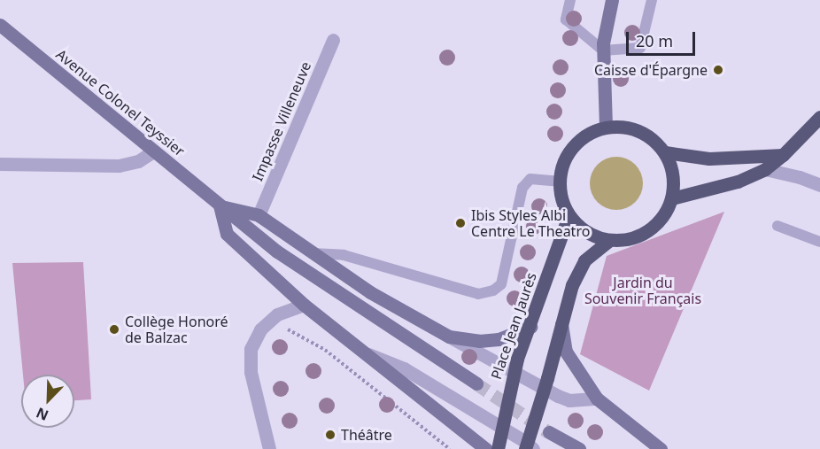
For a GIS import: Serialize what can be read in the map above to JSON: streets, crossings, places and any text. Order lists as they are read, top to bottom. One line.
{"streets":{"main road":["Avenue Colonel Teyssier","Place Jean Jaurès"],"street":["Impasse Villeneuve"]},"parks":["Jardin du Souvenir Français"],"places":["Caisse d'Épargne","Ibis Styles Albi Centre Le Theatro","Collège Honoré de Balzac","Théâtre"],"scale_bar":"20 m","north":"bottom left"}
